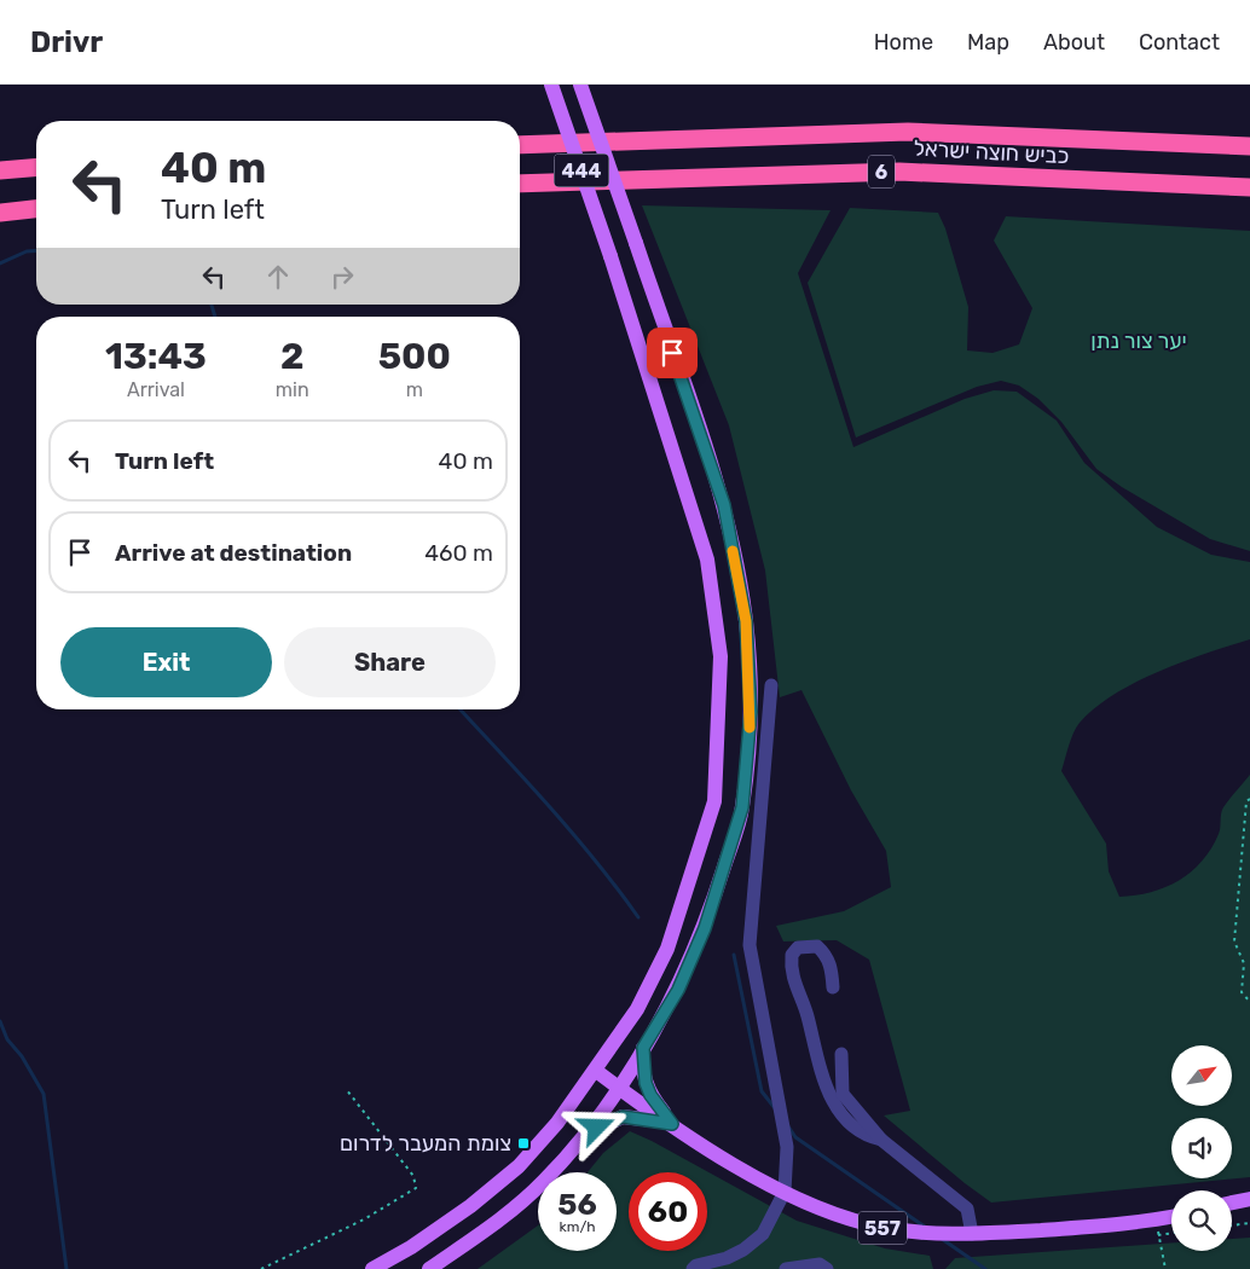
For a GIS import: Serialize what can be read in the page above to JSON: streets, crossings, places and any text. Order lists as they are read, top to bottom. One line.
{"streets":{"highway":["כביש חוצה ישראל","6"],"main road":["444","557"]},"crossings":[["444","557"]],"parks":["יער צור נתן"],"places":{"transit":["צומת המעבר לדרום"]},"north":"top right","page":{"header":"Drivr","nav":["Home","Map","About","Contact"],"turn":["40 m","Turn left"],"eta":["13:43","Arrival","2","min","500","m"],"list":[{"name":"Turn left","value":"40 m"},{"name":"Arrive at destination","value":"460 m"}],"buttons":["Exit","Share"],"speed":"56 km/h","limit":"60"}}
